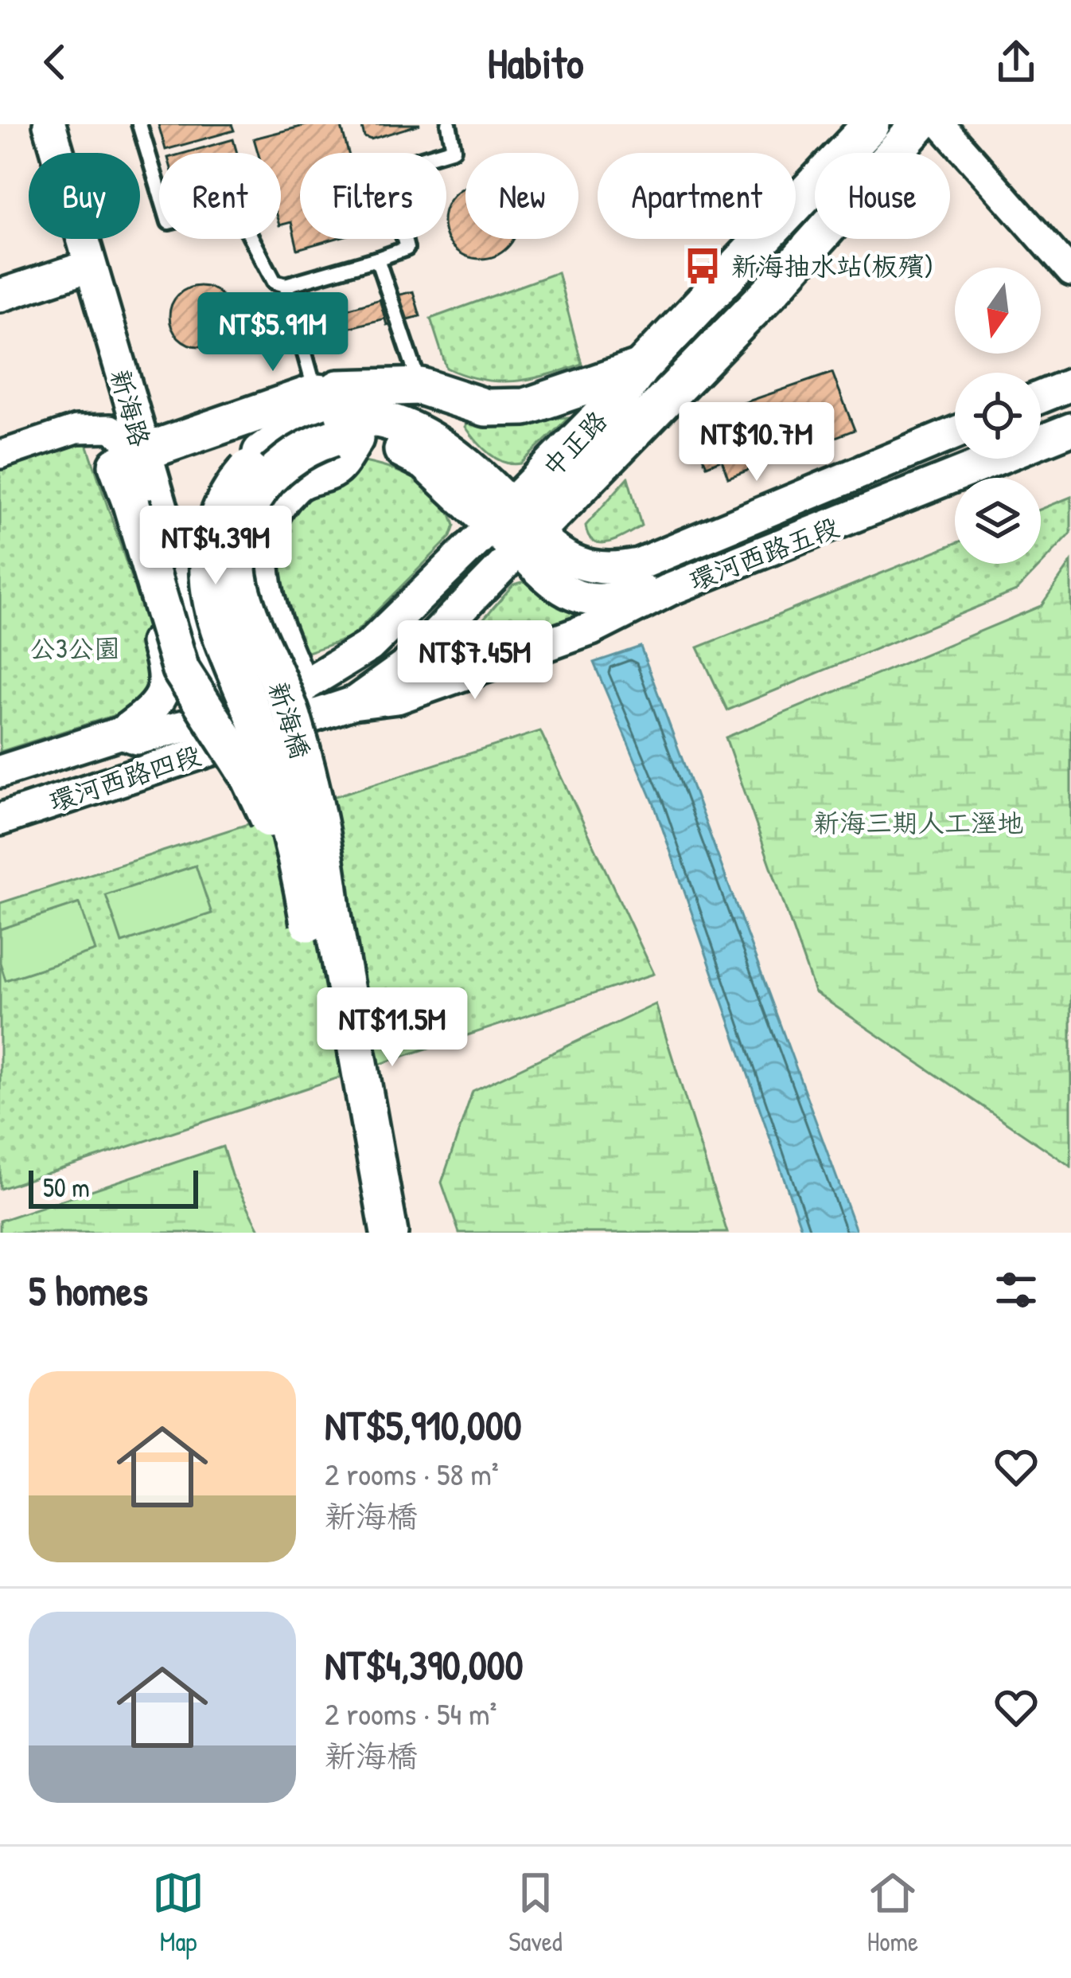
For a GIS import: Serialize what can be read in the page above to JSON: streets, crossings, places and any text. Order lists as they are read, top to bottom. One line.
{"streets":{"main road":["中正路","新海橋"],"street":["新海路","環河西路五段","環河西路四段"]},"crossings":[["新海路","中正路"],["新海路","環河西路四段"],["中正路","環河西路五段"],["中正路","環河西路四段"]],"parks":["公3公園","新海三期人工溼地"],"places":{"bus stop":["新海抽水站(板殯)"]},"scale_bar":"50 m","north":"bottom","page":{"header":"Habito","chip":["Buy","Rent","Filters","New","Apartment","House"],"price":["NT$5.91M","NT$10.7M","NT$4.39M","NT$7.45M","NT$11.5M"],"scale":"50 m","heading":"5 homes","list":[{"name":"NT$5,910,000","note":"2 rooms · 58 m² · 新海橋"},{"name":"NT$4,390,000","note":"2 rooms · 54 m² · 新海橋"}],"tabs":["Map","Saved","Home"]}}
